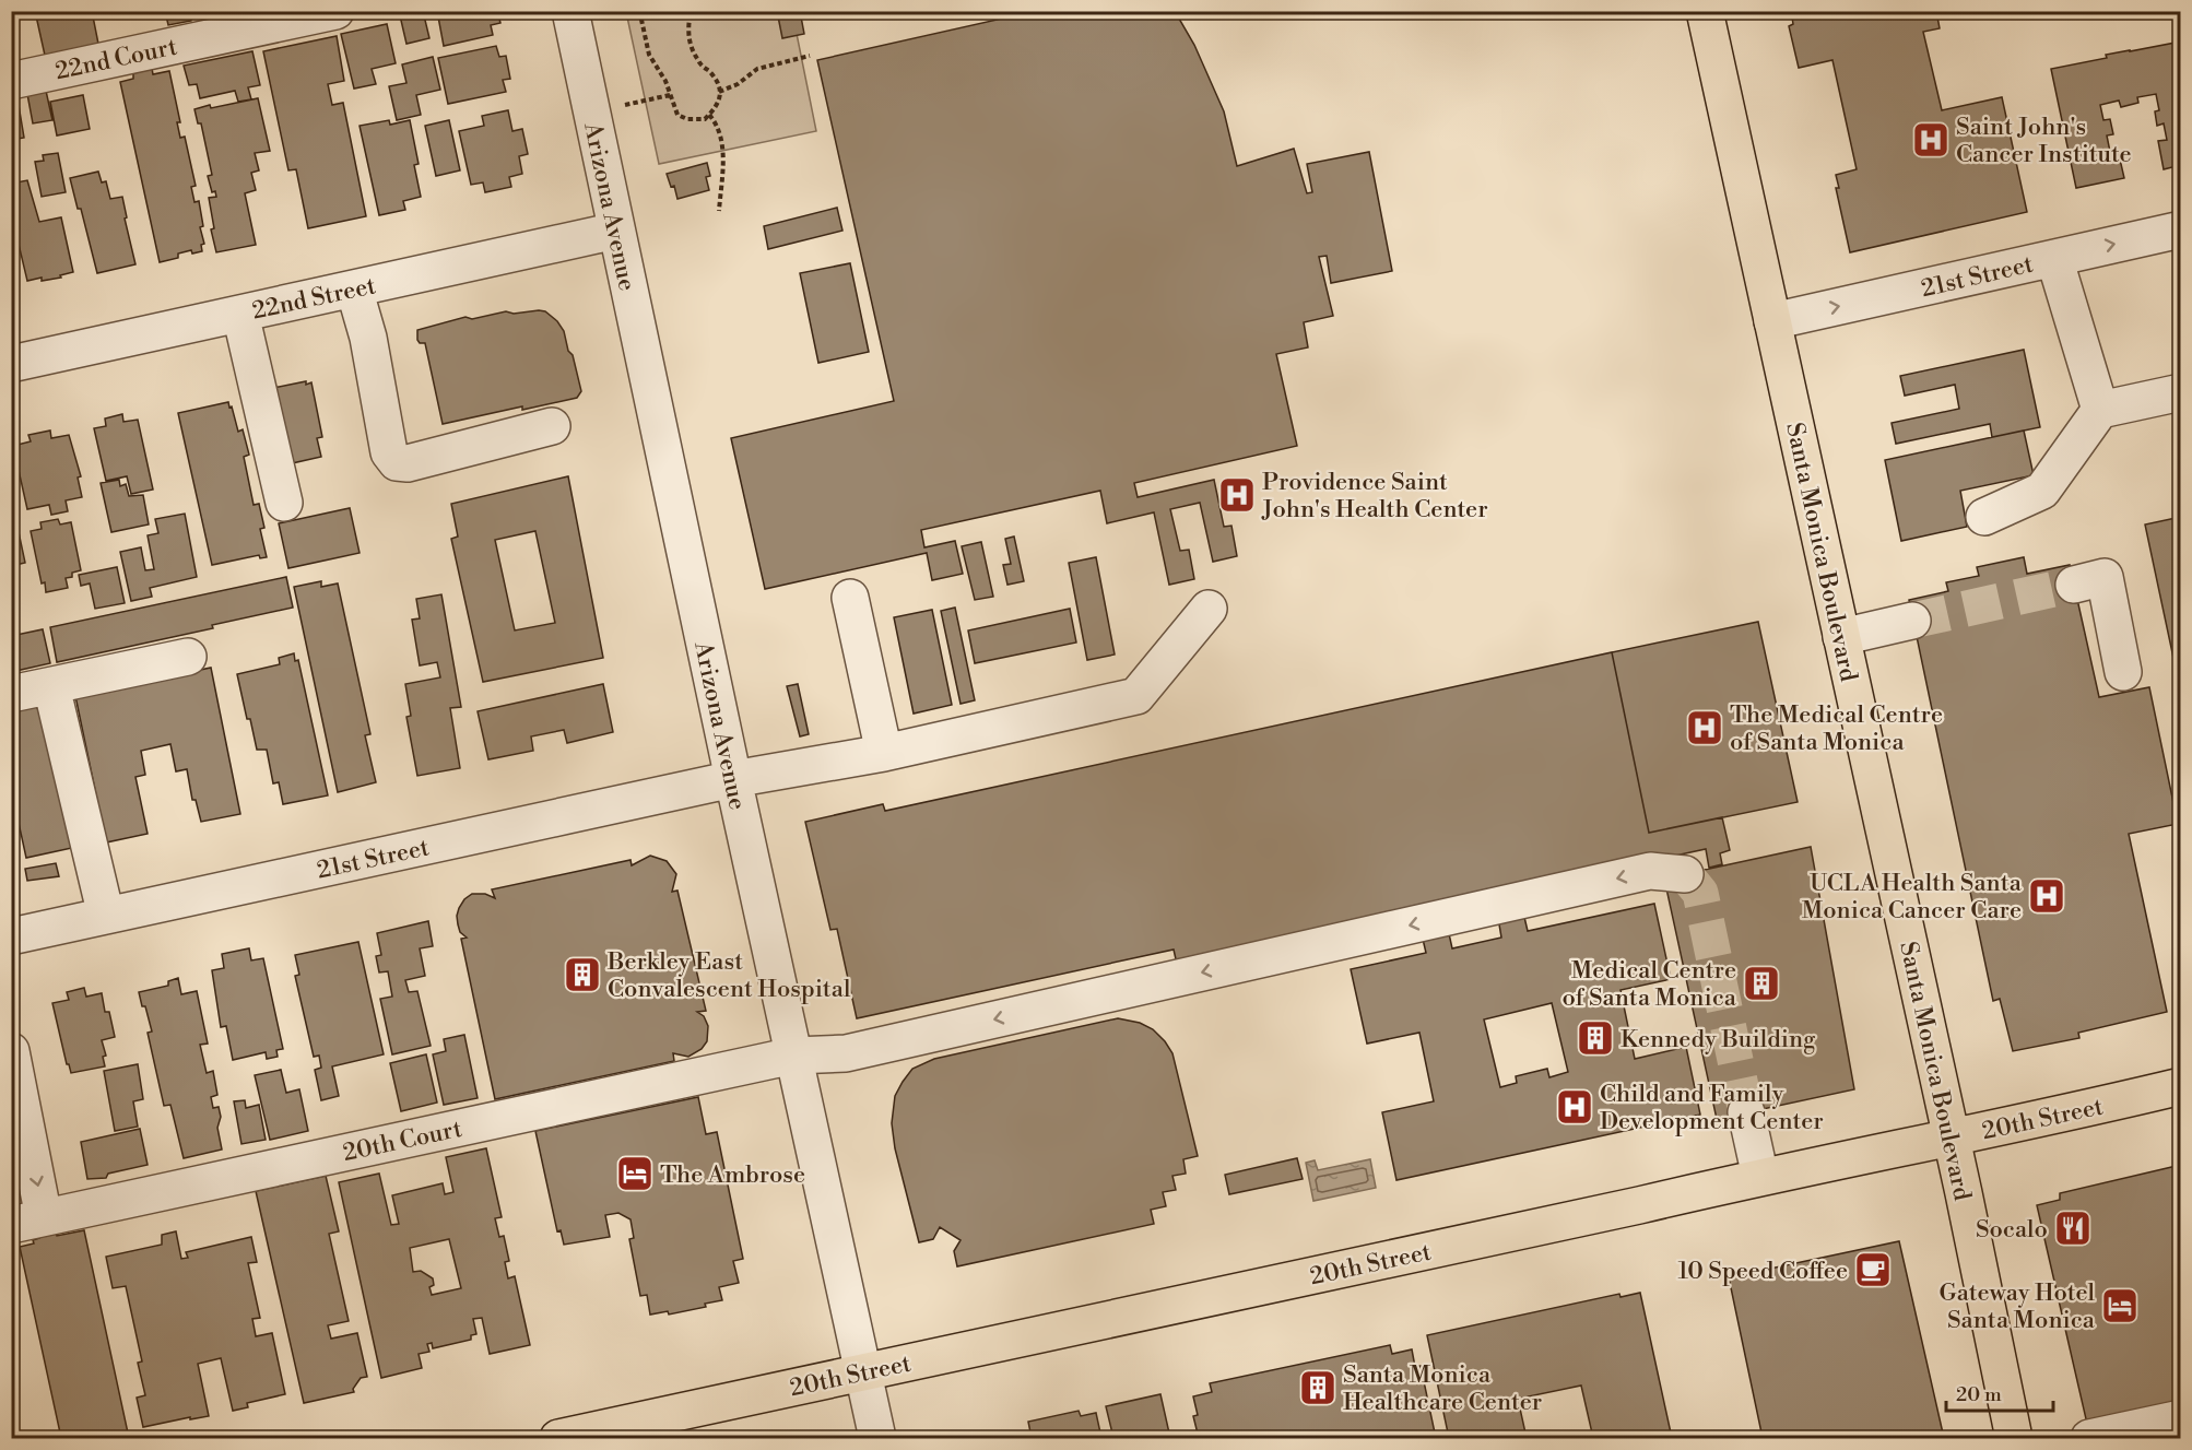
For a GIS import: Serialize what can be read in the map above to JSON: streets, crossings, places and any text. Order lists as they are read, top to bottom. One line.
{"streets":{"main road":["Santa Monica Boulevard","20th Street"],"street":["22nd Court","Arizona Avenue","21st Street","22nd Street","20th Court"]},"crossings":[["Arizona Avenue","21st Street"],["Arizona Avenue","22nd Street"],["Arizona Avenue","20th Street"],["Arizona Avenue","20th Court"],["21st Street","Santa Monica Boulevard"],["Santa Monica Boulevard","20th Street"]],"one_way":["20th Court"],"places":{"hospital":["Saint John's Cancer Institute","Providence Saint John's Health Center","The Medical Centre of Santa Monica","UCLA Health Santa Monica Cancer Care","Child and Family Development Center"],"building":["Berkley East Convalescent Hospital","Medical Centre of Santa Monica","Kennedy Building","Santa Monica Healthcare Center"],"hotel":["The Ambrose","Gateway Hotel Santa Monica"],"restaurant":["Socalo"],"cafe":["10 Speed Coffee"]},"scale_bar":"20 m"}
